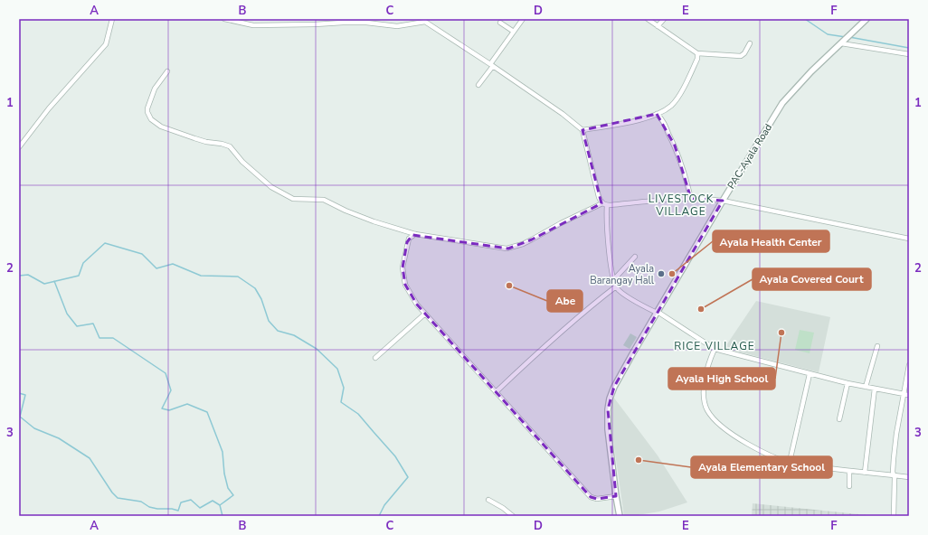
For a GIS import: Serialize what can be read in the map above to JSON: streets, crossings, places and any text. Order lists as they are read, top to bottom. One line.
{"streets":{"street":["PAC-Ayala Road"]},"districts":["LIVESTOCK VILLAGE","RICE VILLAGE"],"places":["Ayala Barangay Hall","Ayala Health Center","Abe","Ayala Covered Court","Ayala High School","Ayala Elementary School"],"grid":{"columns":["A","B","C","D","E","F"],"rows":["1","2","3"]}}
